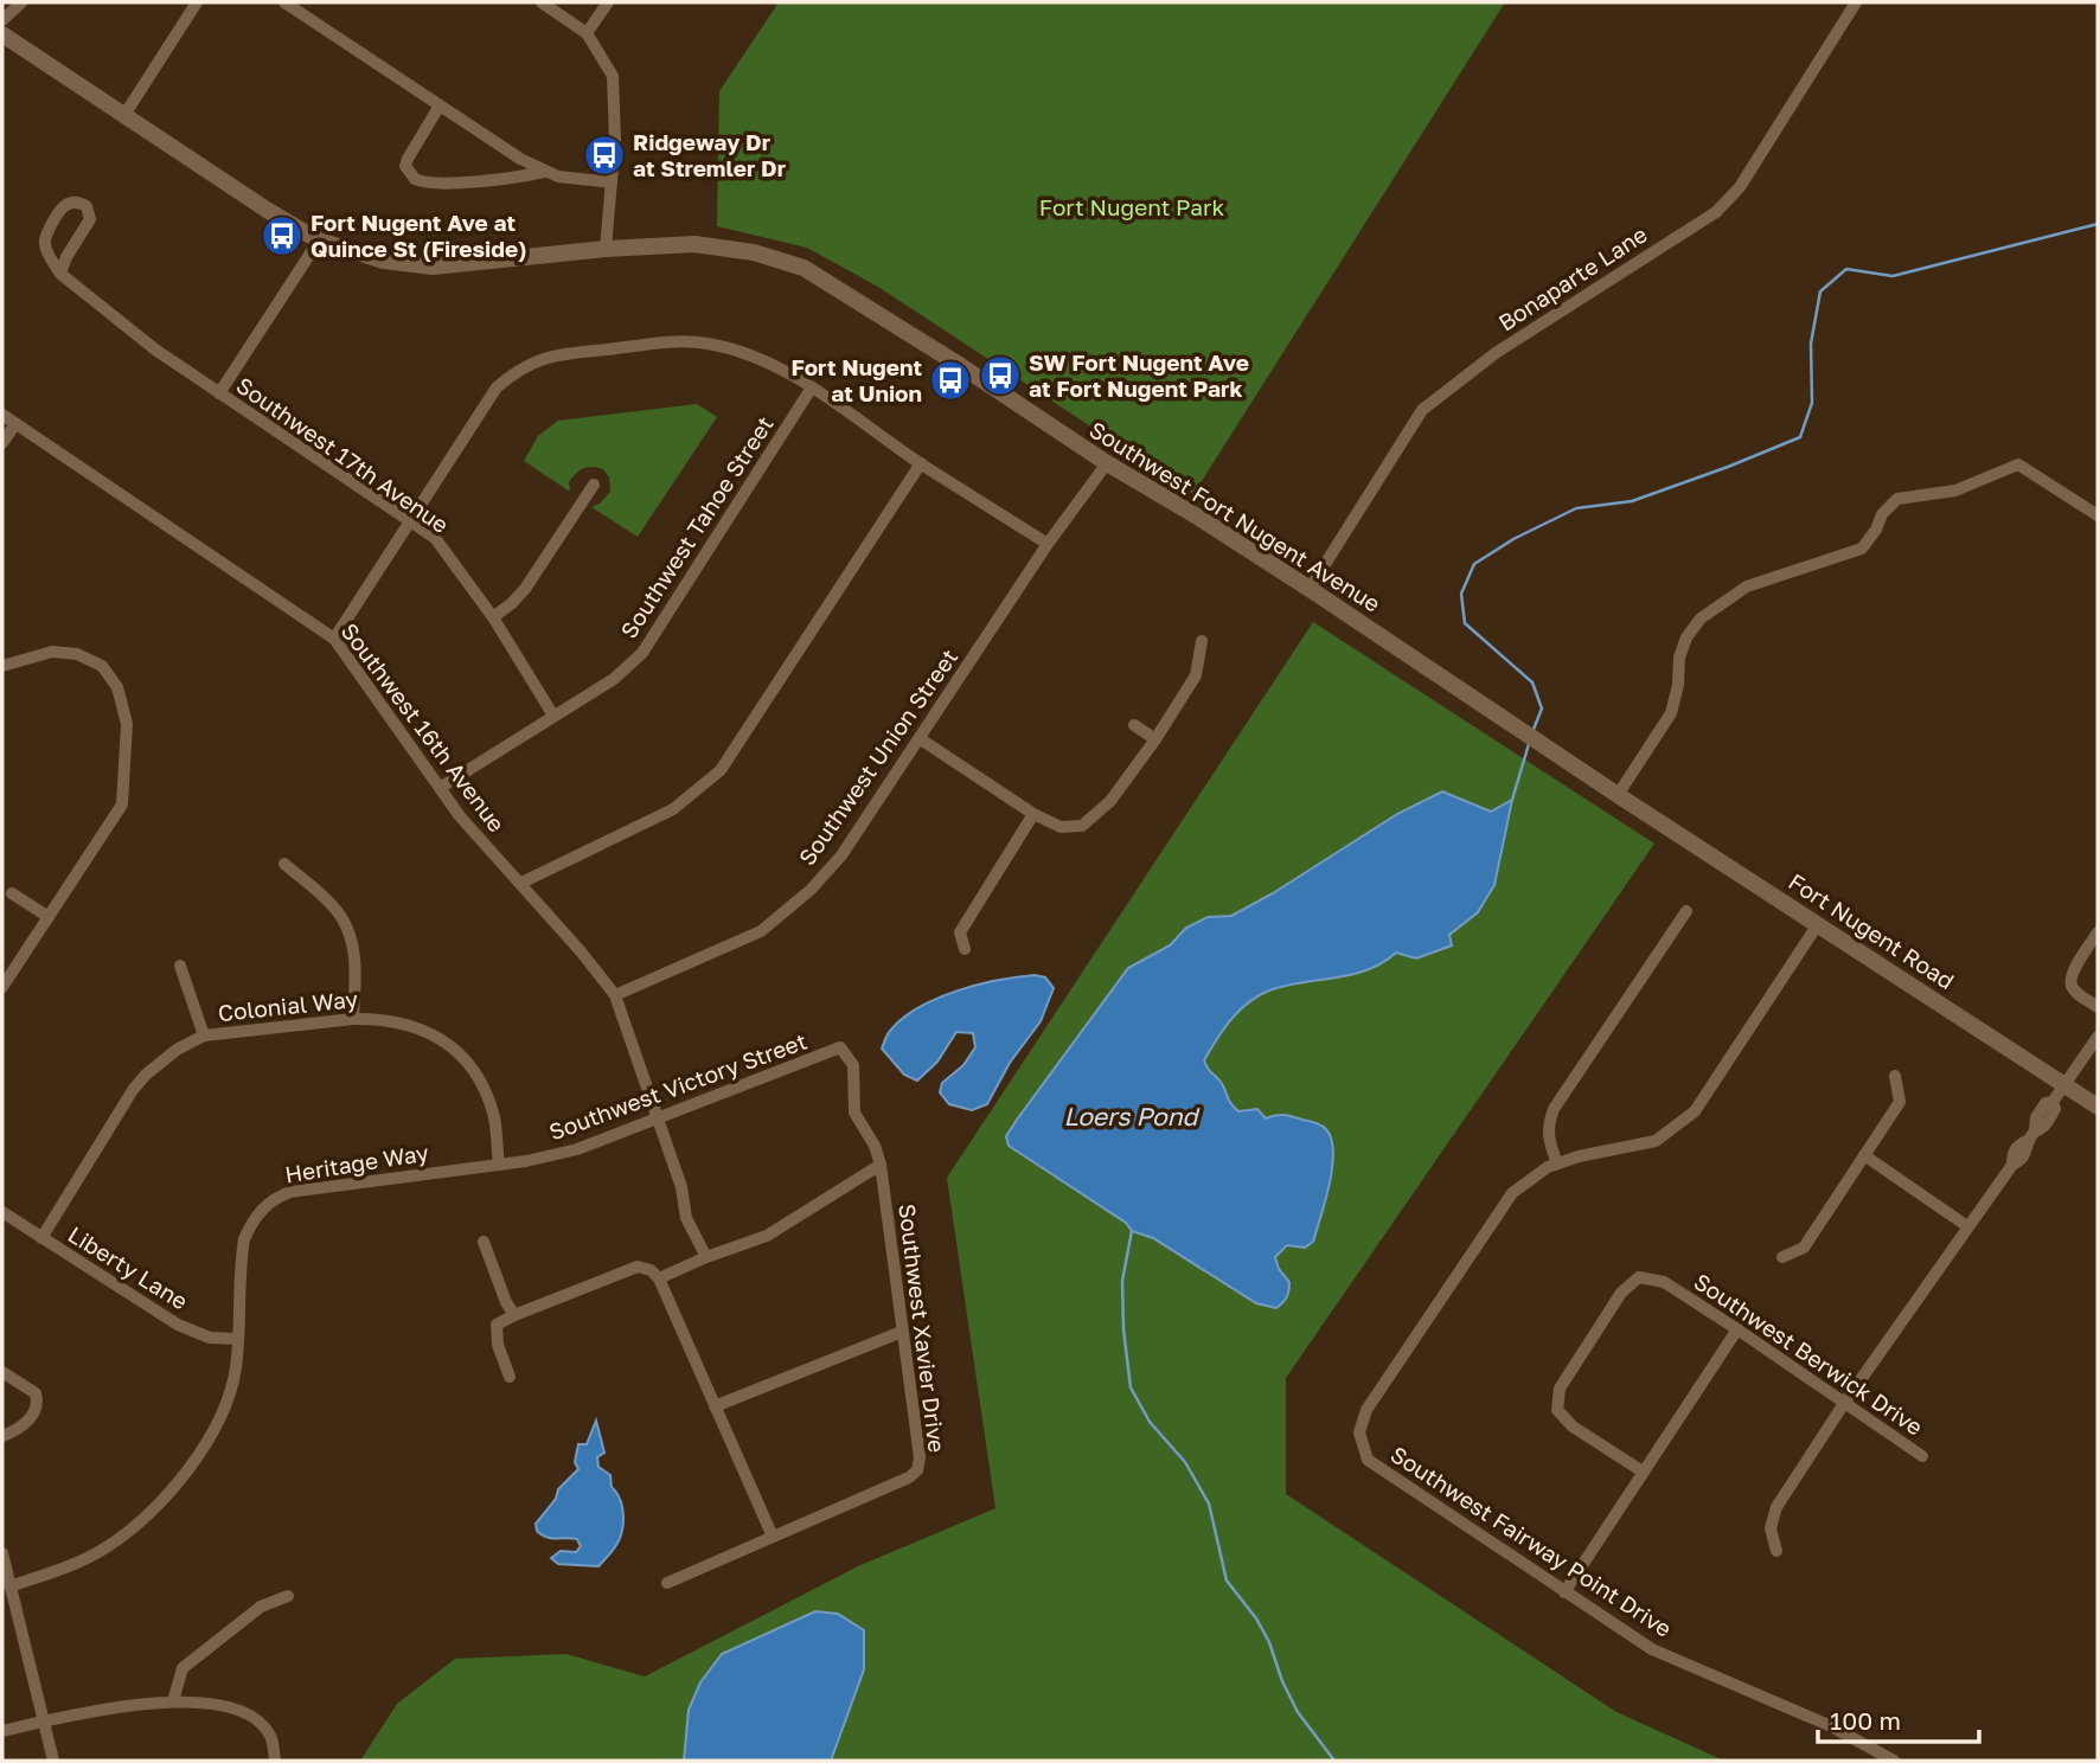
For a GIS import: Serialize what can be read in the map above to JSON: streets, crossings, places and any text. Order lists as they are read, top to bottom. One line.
{"streets":{"street":["Bonaparte Lane","Southwest 17th Avenue","Southwest Fort Nugent Avenue","Southwest Tahoe Street","Southwest 16th Avenue","Southwest Union Street","Fort Nugent Road","Colonial Way","Southwest Victory Street","Heritage Way","Liberty Lane","Southwest Xavier Drive","Southwest Berwick Drive","Southwest Fairway Point Drive"]},"crossings":[["Bonaparte Lane","Southwest Fort Nugent Avenue"],["Southwest 17th Avenue","Southwest Tahoe Street"],["Southwest Fort Nugent Avenue","Southwest Union Street"],["Southwest Fort Nugent Avenue","Fort Nugent Road"],["Southwest Tahoe Street","Southwest 16th Avenue"],["Southwest 16th Avenue","Southwest Union Street"],["Southwest 16th Avenue","Southwest Victory Street"],["Fort Nugent Road","Southwest Fairway Point Drive"],["Colonial Way","Southwest Victory Street"],["Colonial Way","Heritage Way"],["Colonial Way","Liberty Lane"],["Southwest Victory Street","Heritage Way"],["Southwest Victory Street","Southwest Xavier Drive"],["Heritage Way","Liberty Lane"]],"water":["Loers Pond"],"parks":["Fort Nugent Park"],"places":{"bus stop":["Ridgeway Dr at Stremler Dr","Fort Nugent Ave at Quince St (Fireside)","SW Fort Nugent Ave at Fort Nugent Park","Fort Nugent at Union"]},"scale_bar":"100 m"}
